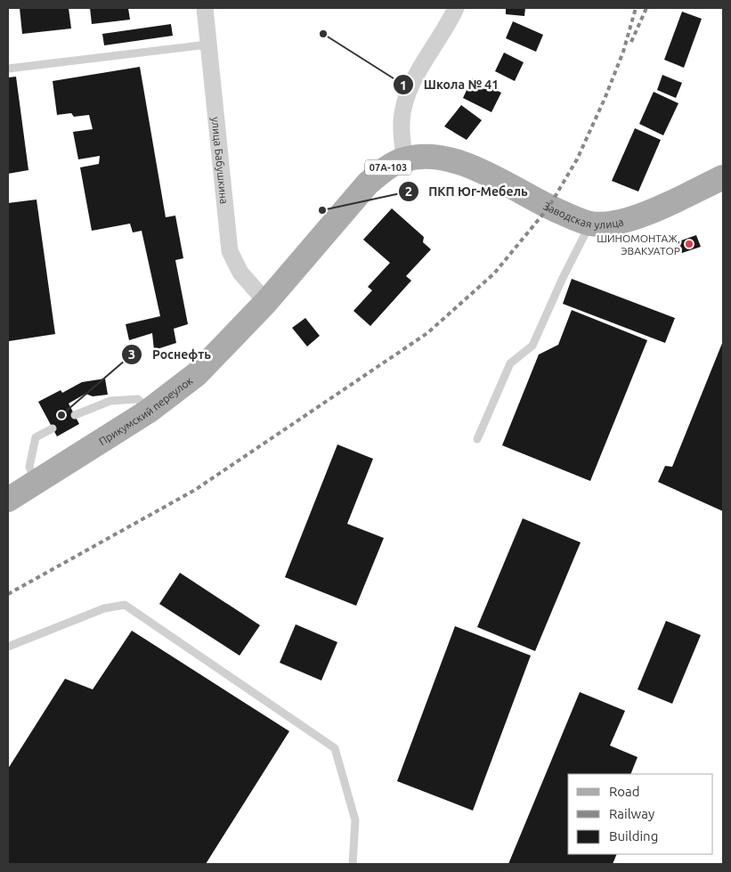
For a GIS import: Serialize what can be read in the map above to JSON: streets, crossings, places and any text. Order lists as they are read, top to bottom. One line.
{"streets":{"main road":["07А-103","Заводская улица","Прикумский переулок"],"street":["улица Бабушкина"]},"crossings":[["улица Бабушкина","Заводская улица"],["улица Бабушкина","Прикумский переулок"],["Заводская улица","Прикумский переулок"]],"places":["Школа № 41","ПКП Юг-Мебель","ШИНОМОНТАЖ, ЭВАКУАТОР","Роснефть"],"legend":["Road","Railway","Building"]}
